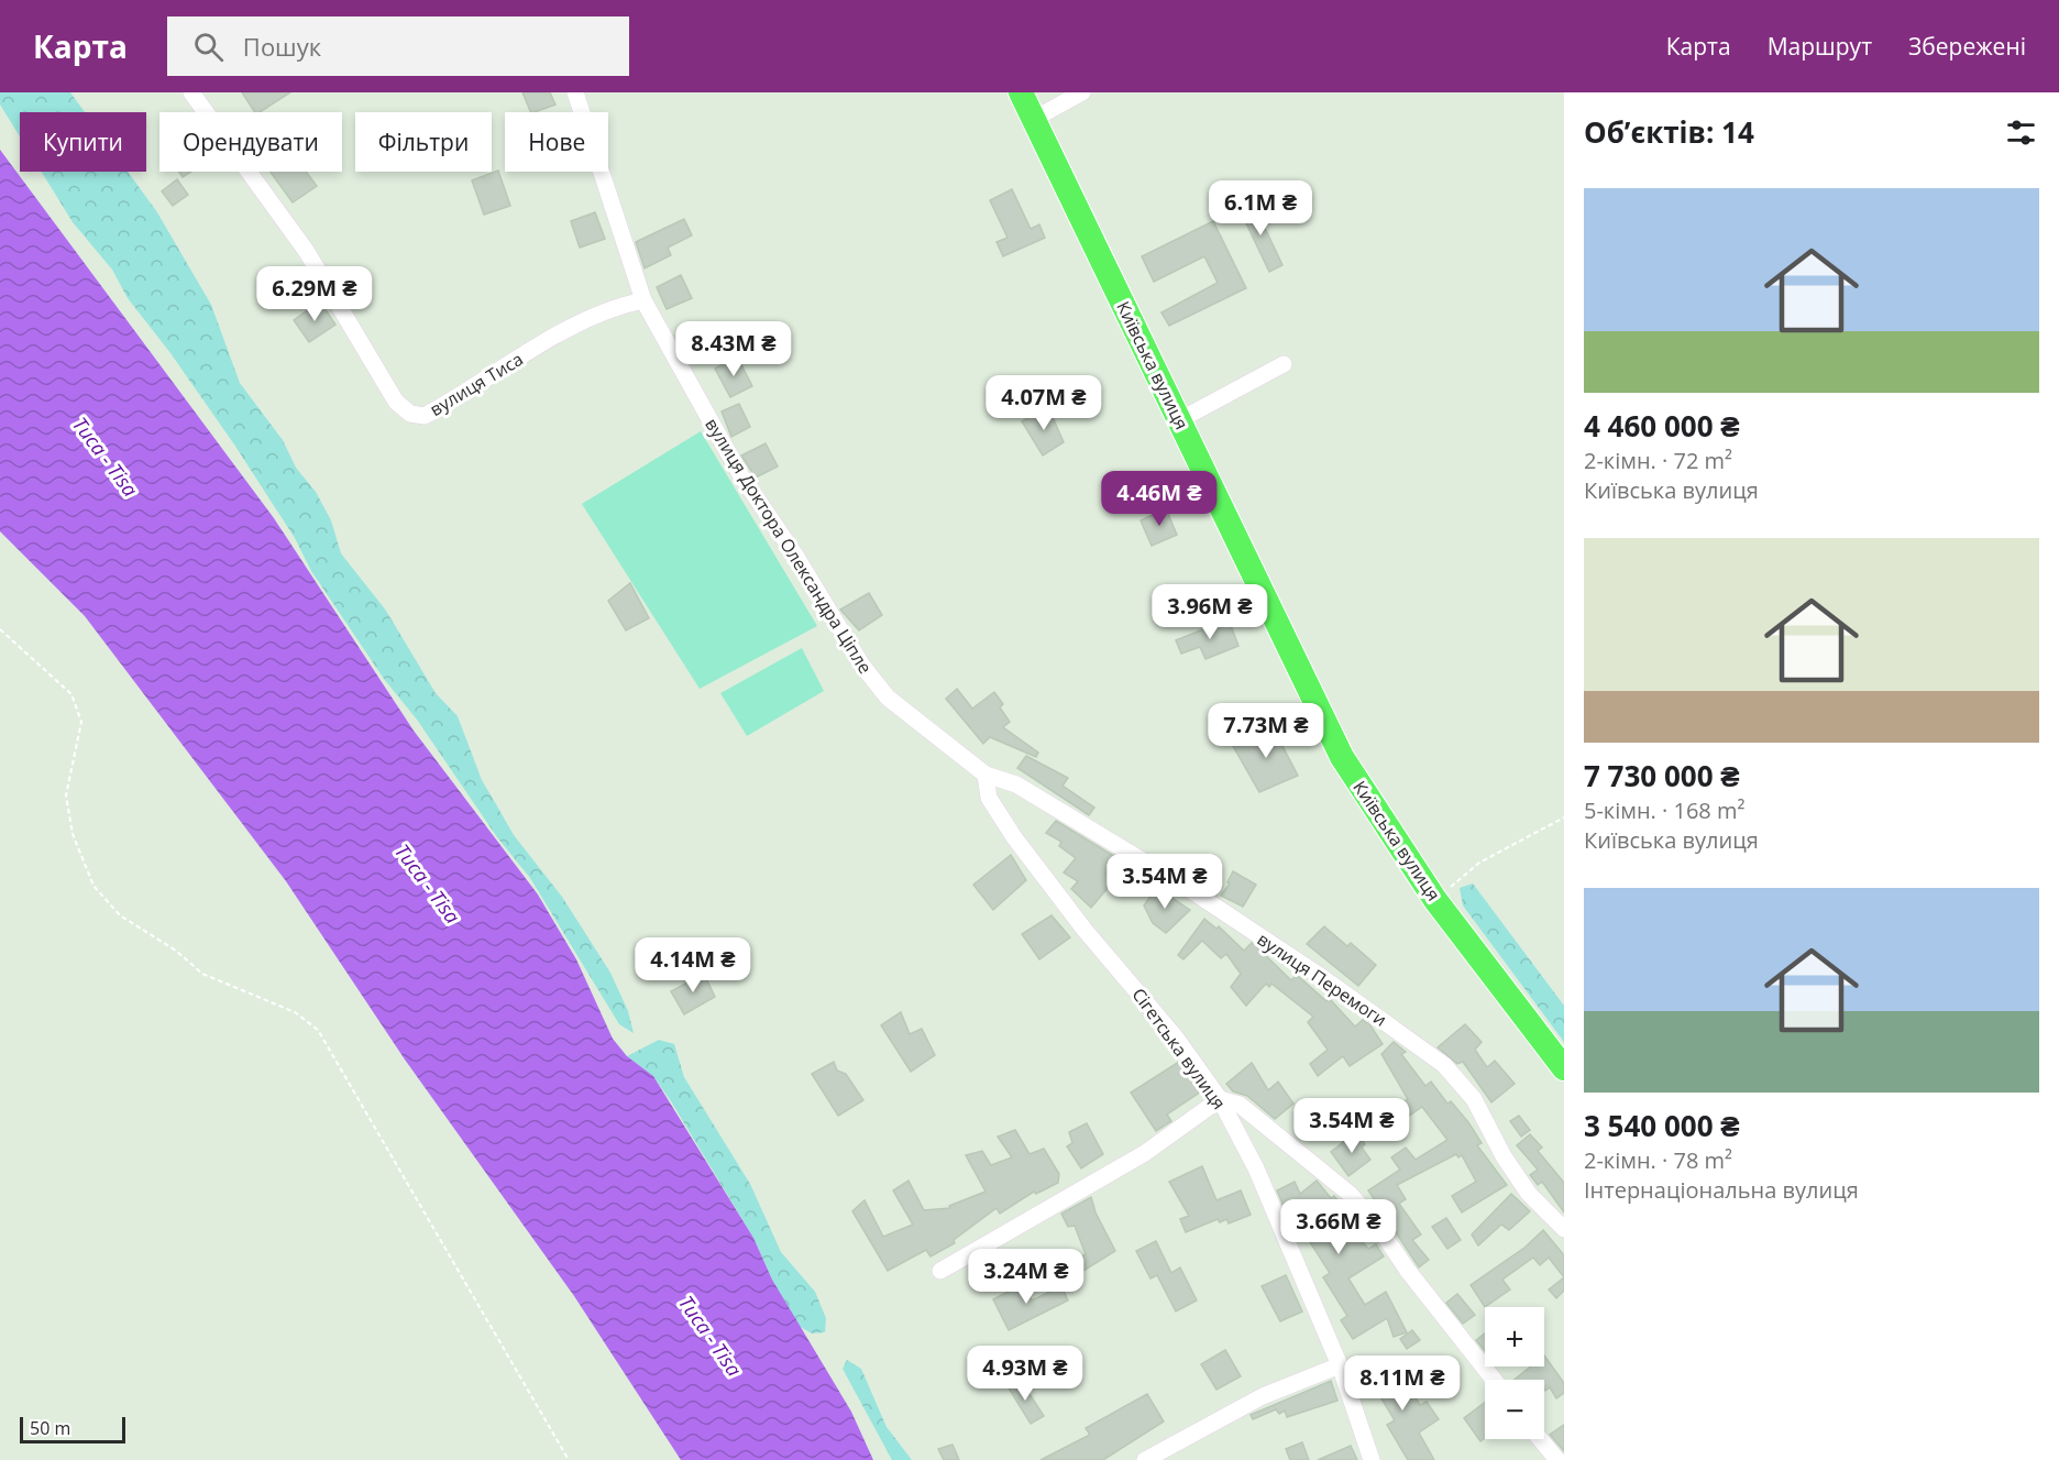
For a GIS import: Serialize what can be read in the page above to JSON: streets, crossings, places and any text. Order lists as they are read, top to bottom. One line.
{"streets":{"main road":["Київська вулиця"],"street":["вулиця Тиса","вулиця Доктора Олександра Ціпле","вулиця Перемоги","Сігетська вулиця"]},"crossings":[["вулиця Тиса","вулиця Доктора Олександра Ціпле"],["вулиця Доктора Олександра Ціпле","вулиця Перемоги"],["вулиця Доктора Олександра Ціпле","Сігетська вулиця"],["вулиця Перемоги","Сігетська вулиця"]],"water":["Тиса - Tisa"],"scale_bar":"50 m","page":{"header":"Карта","search":"Пошук","nav":["Карта","Маршрут","Збережені"],"heading":"Об’єктів: 14","chip":["Купити","Орендувати","Фільтри","Нове"],"list":[{"name":"4 460 000 ₴","note":"2-кімн. · 72 m² · Київська вулиця"},{"name":"7 730 000 ₴","note":"5-кімн. · 168 m² · Київська вулиця"},{"name":"3 540 000 ₴","note":"2-кімн. · 78 m² · Інтернаціональна вулиця"}],"price":["6.1M ₴","6.29M ₴","8.43M ₴","4.07M ₴","4.46M ₴","3.96M ₴","7.73M ₴","3.54M ₴","4.14M ₴","3.54M ₴","3.66M ₴","3.24M ₴","4.93M ₴","8.11M ₴"],"map_buttons":["+","−"],"scale":"50 m"}}
